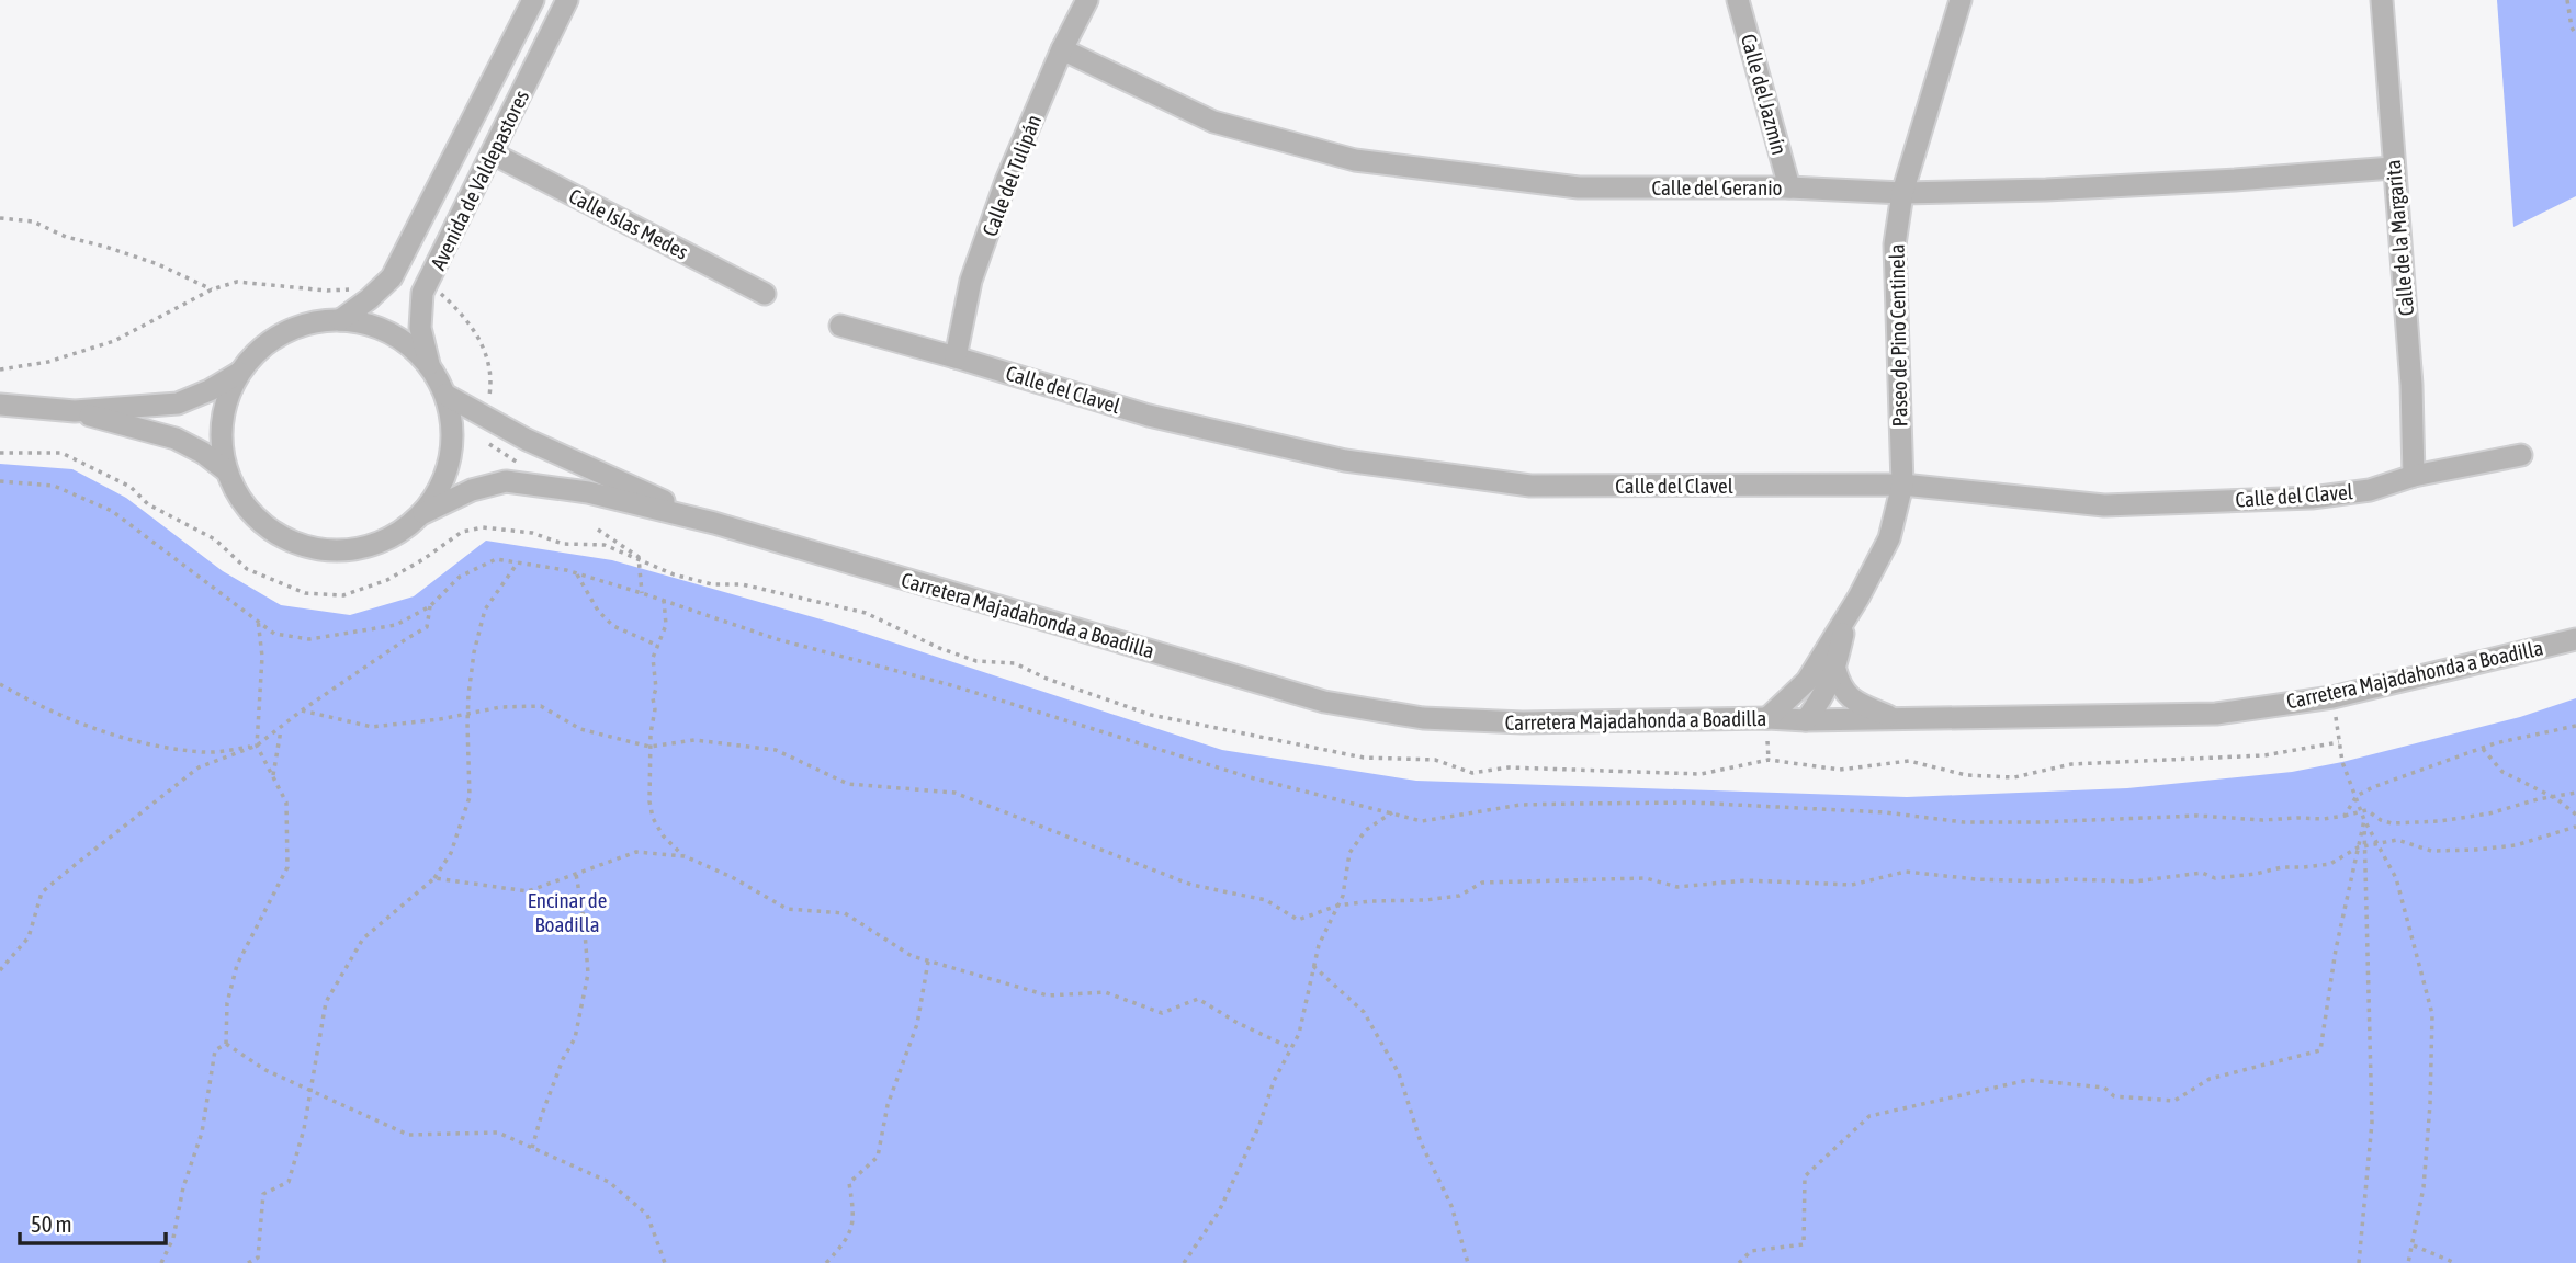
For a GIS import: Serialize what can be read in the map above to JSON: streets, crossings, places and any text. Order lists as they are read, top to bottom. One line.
{"streets":{"street":["Calle del Jazmín","Calle del Tulipán","Avenida de Valdepastores","Calle del Geranio","Calle Islas Medes","Calle de la Margarita","Paseo de Pino Centinela","Calle del Clavel","Carretera Majadahonda a Boadilla"]},"crossings":[["Calle del Jazmín","Calle del Geranio"],["Calle del Tulipán","Calle del Geranio"],["Calle del Tulipán","Calle del Clavel"],["Avenida de Valdepastores","Calle Islas Medes"],["Avenida de Valdepastores","Carretera Majadahonda a Boadilla"],["Calle del Geranio","Calle de la Margarita"],["Calle del Geranio","Paseo de Pino Centinela"],["Calle de la Margarita","Calle del Clavel"],["Paseo de Pino Centinela","Calle del Clavel"]],"parks":["Encinar de Boadilla"],"scale_bar":"50 m"}
